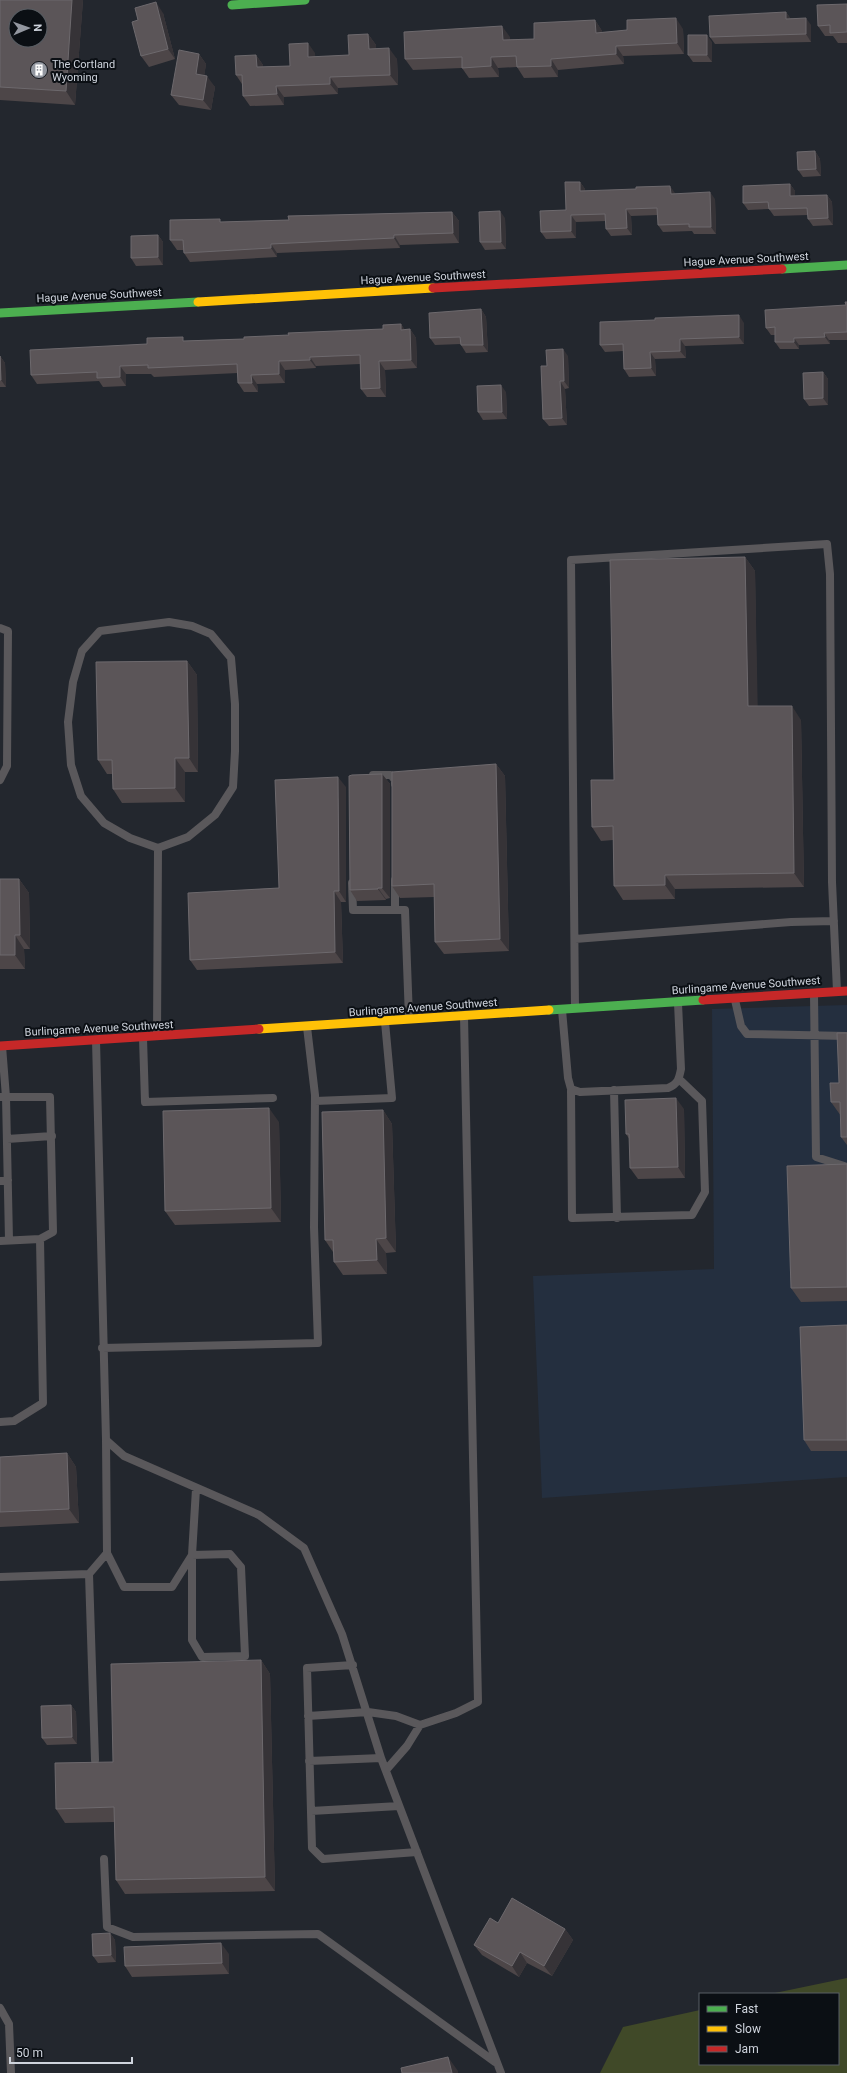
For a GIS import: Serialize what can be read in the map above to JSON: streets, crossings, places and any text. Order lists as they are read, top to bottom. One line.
{"streets":{"street":["Hague Avenue Southwest","Burlingame Avenue Southwest"]},"places":{"building":["The Cortland Wyoming"]},"legend":["Fast","Slow","Jam"],"scale_bar":"50 m","north":"right"}
